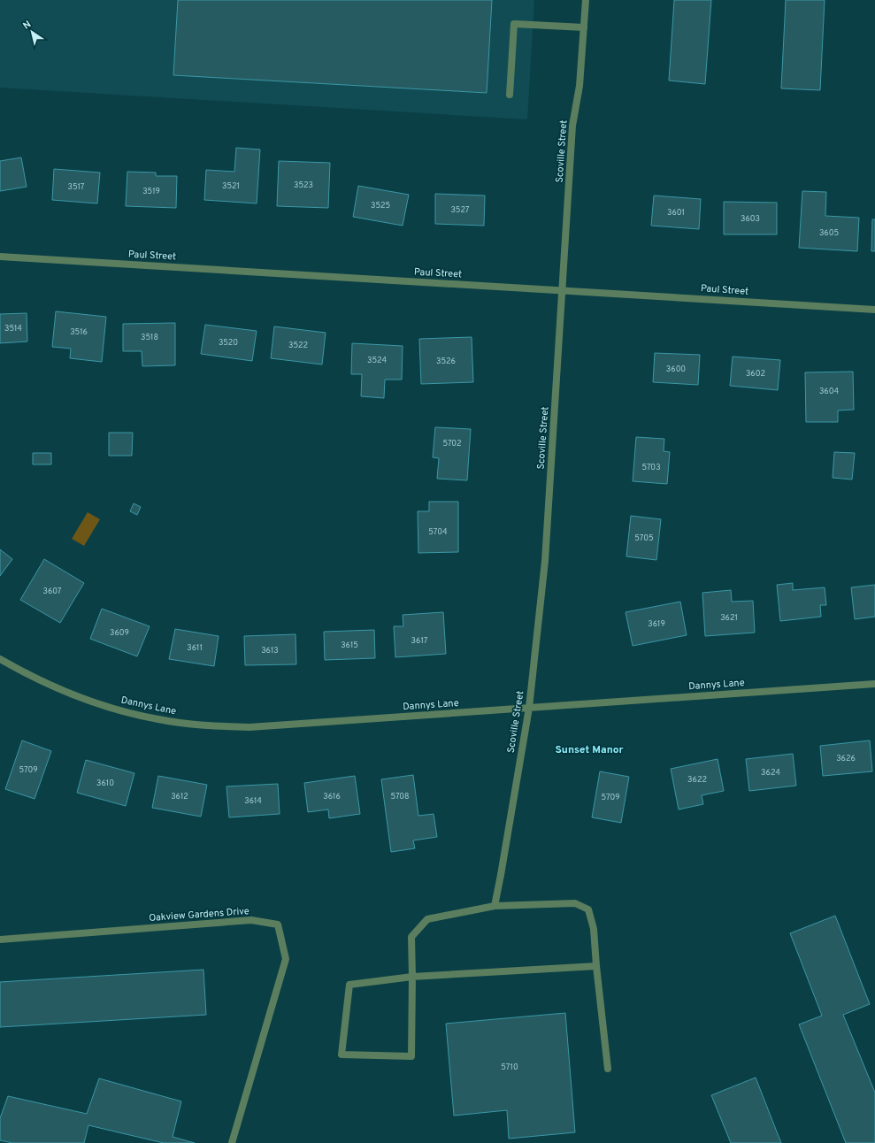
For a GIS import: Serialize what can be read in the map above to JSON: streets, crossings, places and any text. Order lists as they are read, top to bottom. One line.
{"streets":{"street":["Scoville Street","Paul Street","Dannys Lane","Oakview Gardens Drive"]},"crossings":[["Scoville Street","Paul Street"],["Scoville Street","Dannys Lane"]],"districts":["Sunset Manor"],"house_numbers":["3523","3521","3517","3519","3525","3527","3601","3603","3605","3514","3516","3518","3520","3522","3524","3526","3600","3602","3604","5702","5703","5704","5705","3607","3621","3619","3609","3617","3615","3611","3613","3626","5709","3624","3622","3610","3612","3616","5708","5709","3614","5710"],"north":"top left"}
